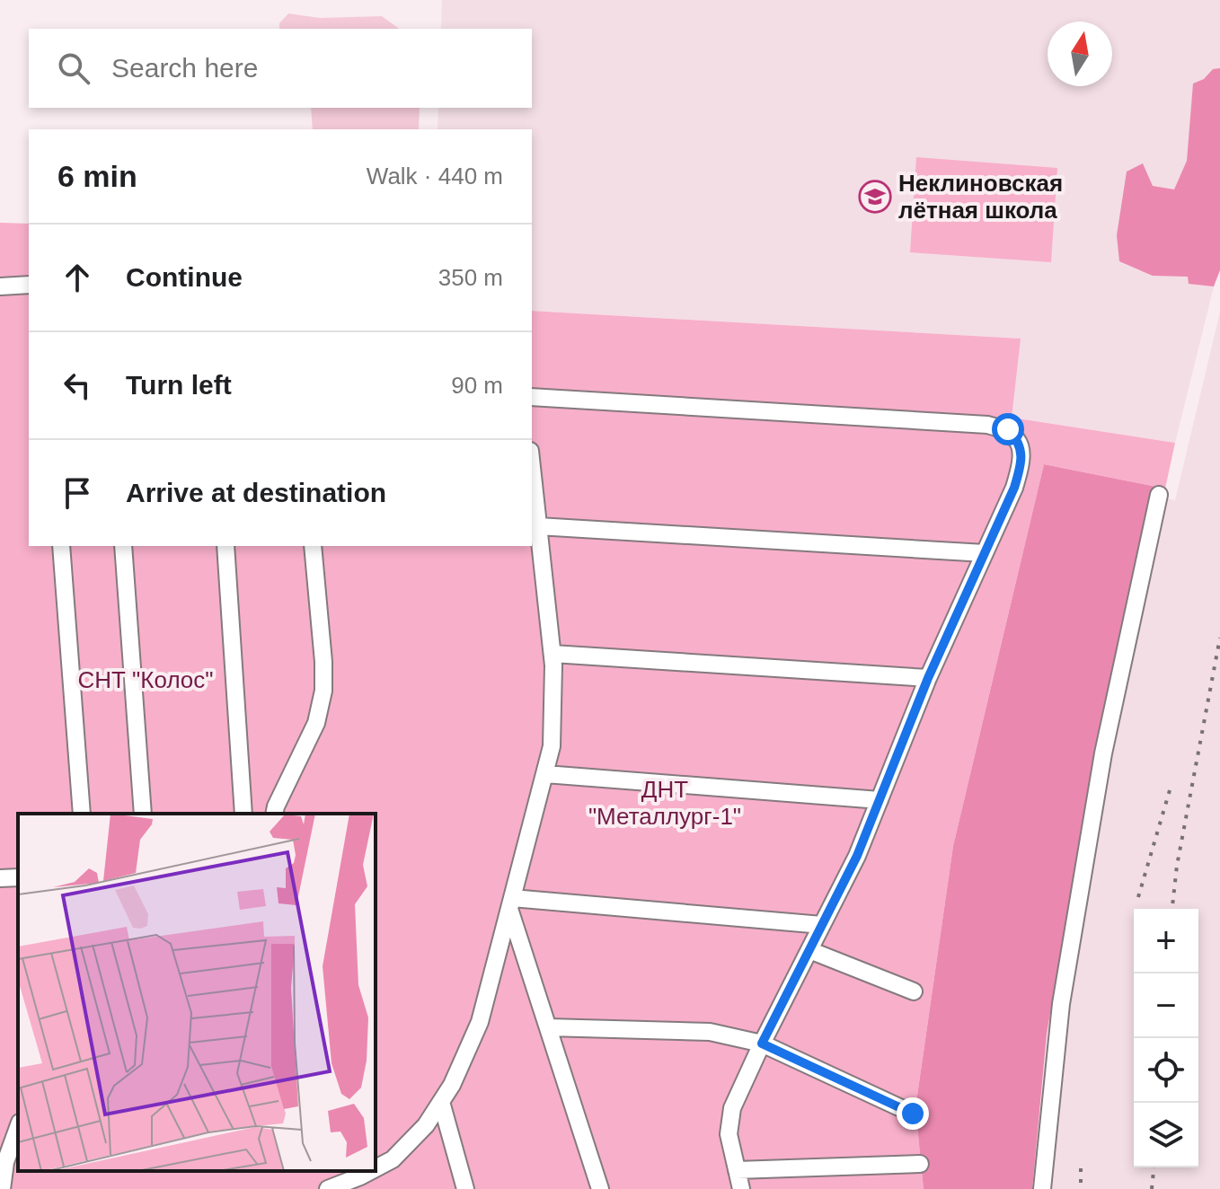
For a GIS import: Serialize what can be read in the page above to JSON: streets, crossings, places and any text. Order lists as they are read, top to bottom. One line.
{"parks":["СНТ \"Колос\"","ДНТ \"Металлург-1\""],"places":{"school or university":["Неклиновская лётная школа"]},"north":"top","page":{"search":"Search here","heading":["6 min","Walk · 440 m"],"list":[["Continue","350 m"],["Turn left","90 m"],"Arrive at destination"],"map_buttons":["+","−"]}}
